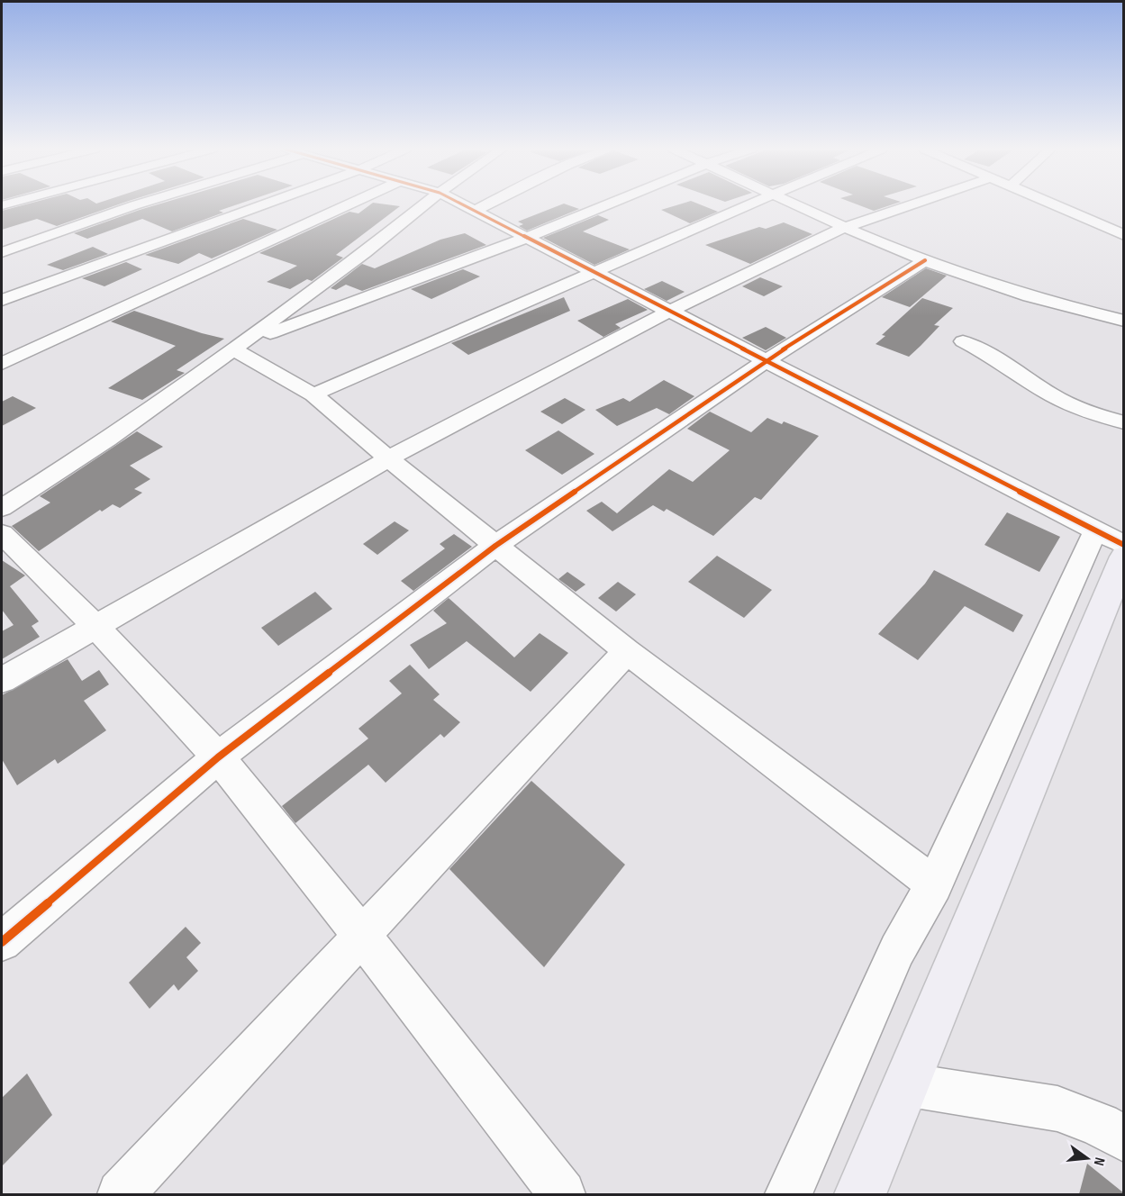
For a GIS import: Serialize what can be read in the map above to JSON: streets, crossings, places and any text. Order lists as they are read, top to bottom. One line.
{"north":"right"}
